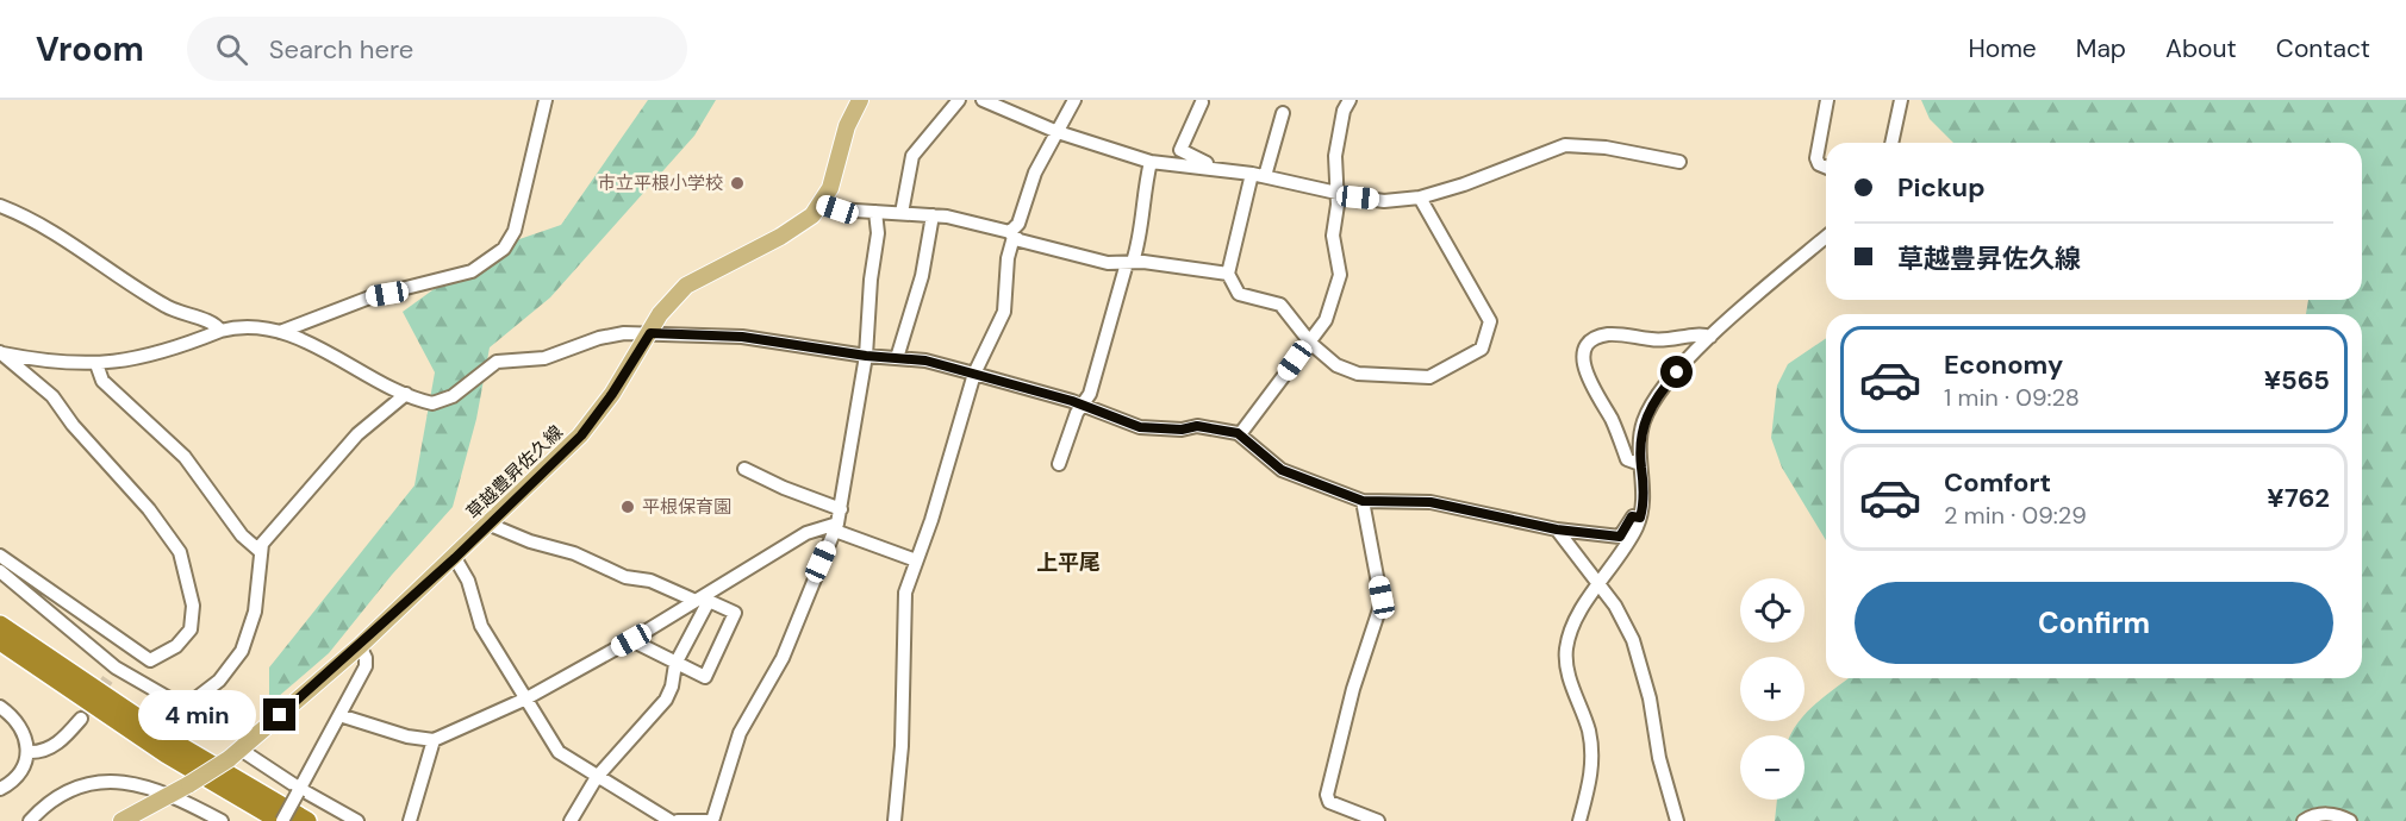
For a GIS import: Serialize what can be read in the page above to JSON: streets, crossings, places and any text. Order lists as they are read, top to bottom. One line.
{"streets":{"main road":["草越豊昇佐久線"]},"districts":["上平尾"],"places":["市立平根小学校","平根保育園"],"page":{"header":"Vroom","search":"Search here","nav":["Home","Map","About","Contact"],"banner":["Pickup","草越豊昇佐久線"],"list":[{"name":"Economy","note":"1 min · 09:28","value":"¥565"},{"name":"Comfort","note":"2 min · 09:29","value":"¥762"}],"buttons":"Confirm","map_buttons":["+","−"],"bubble":"4 min"}}
